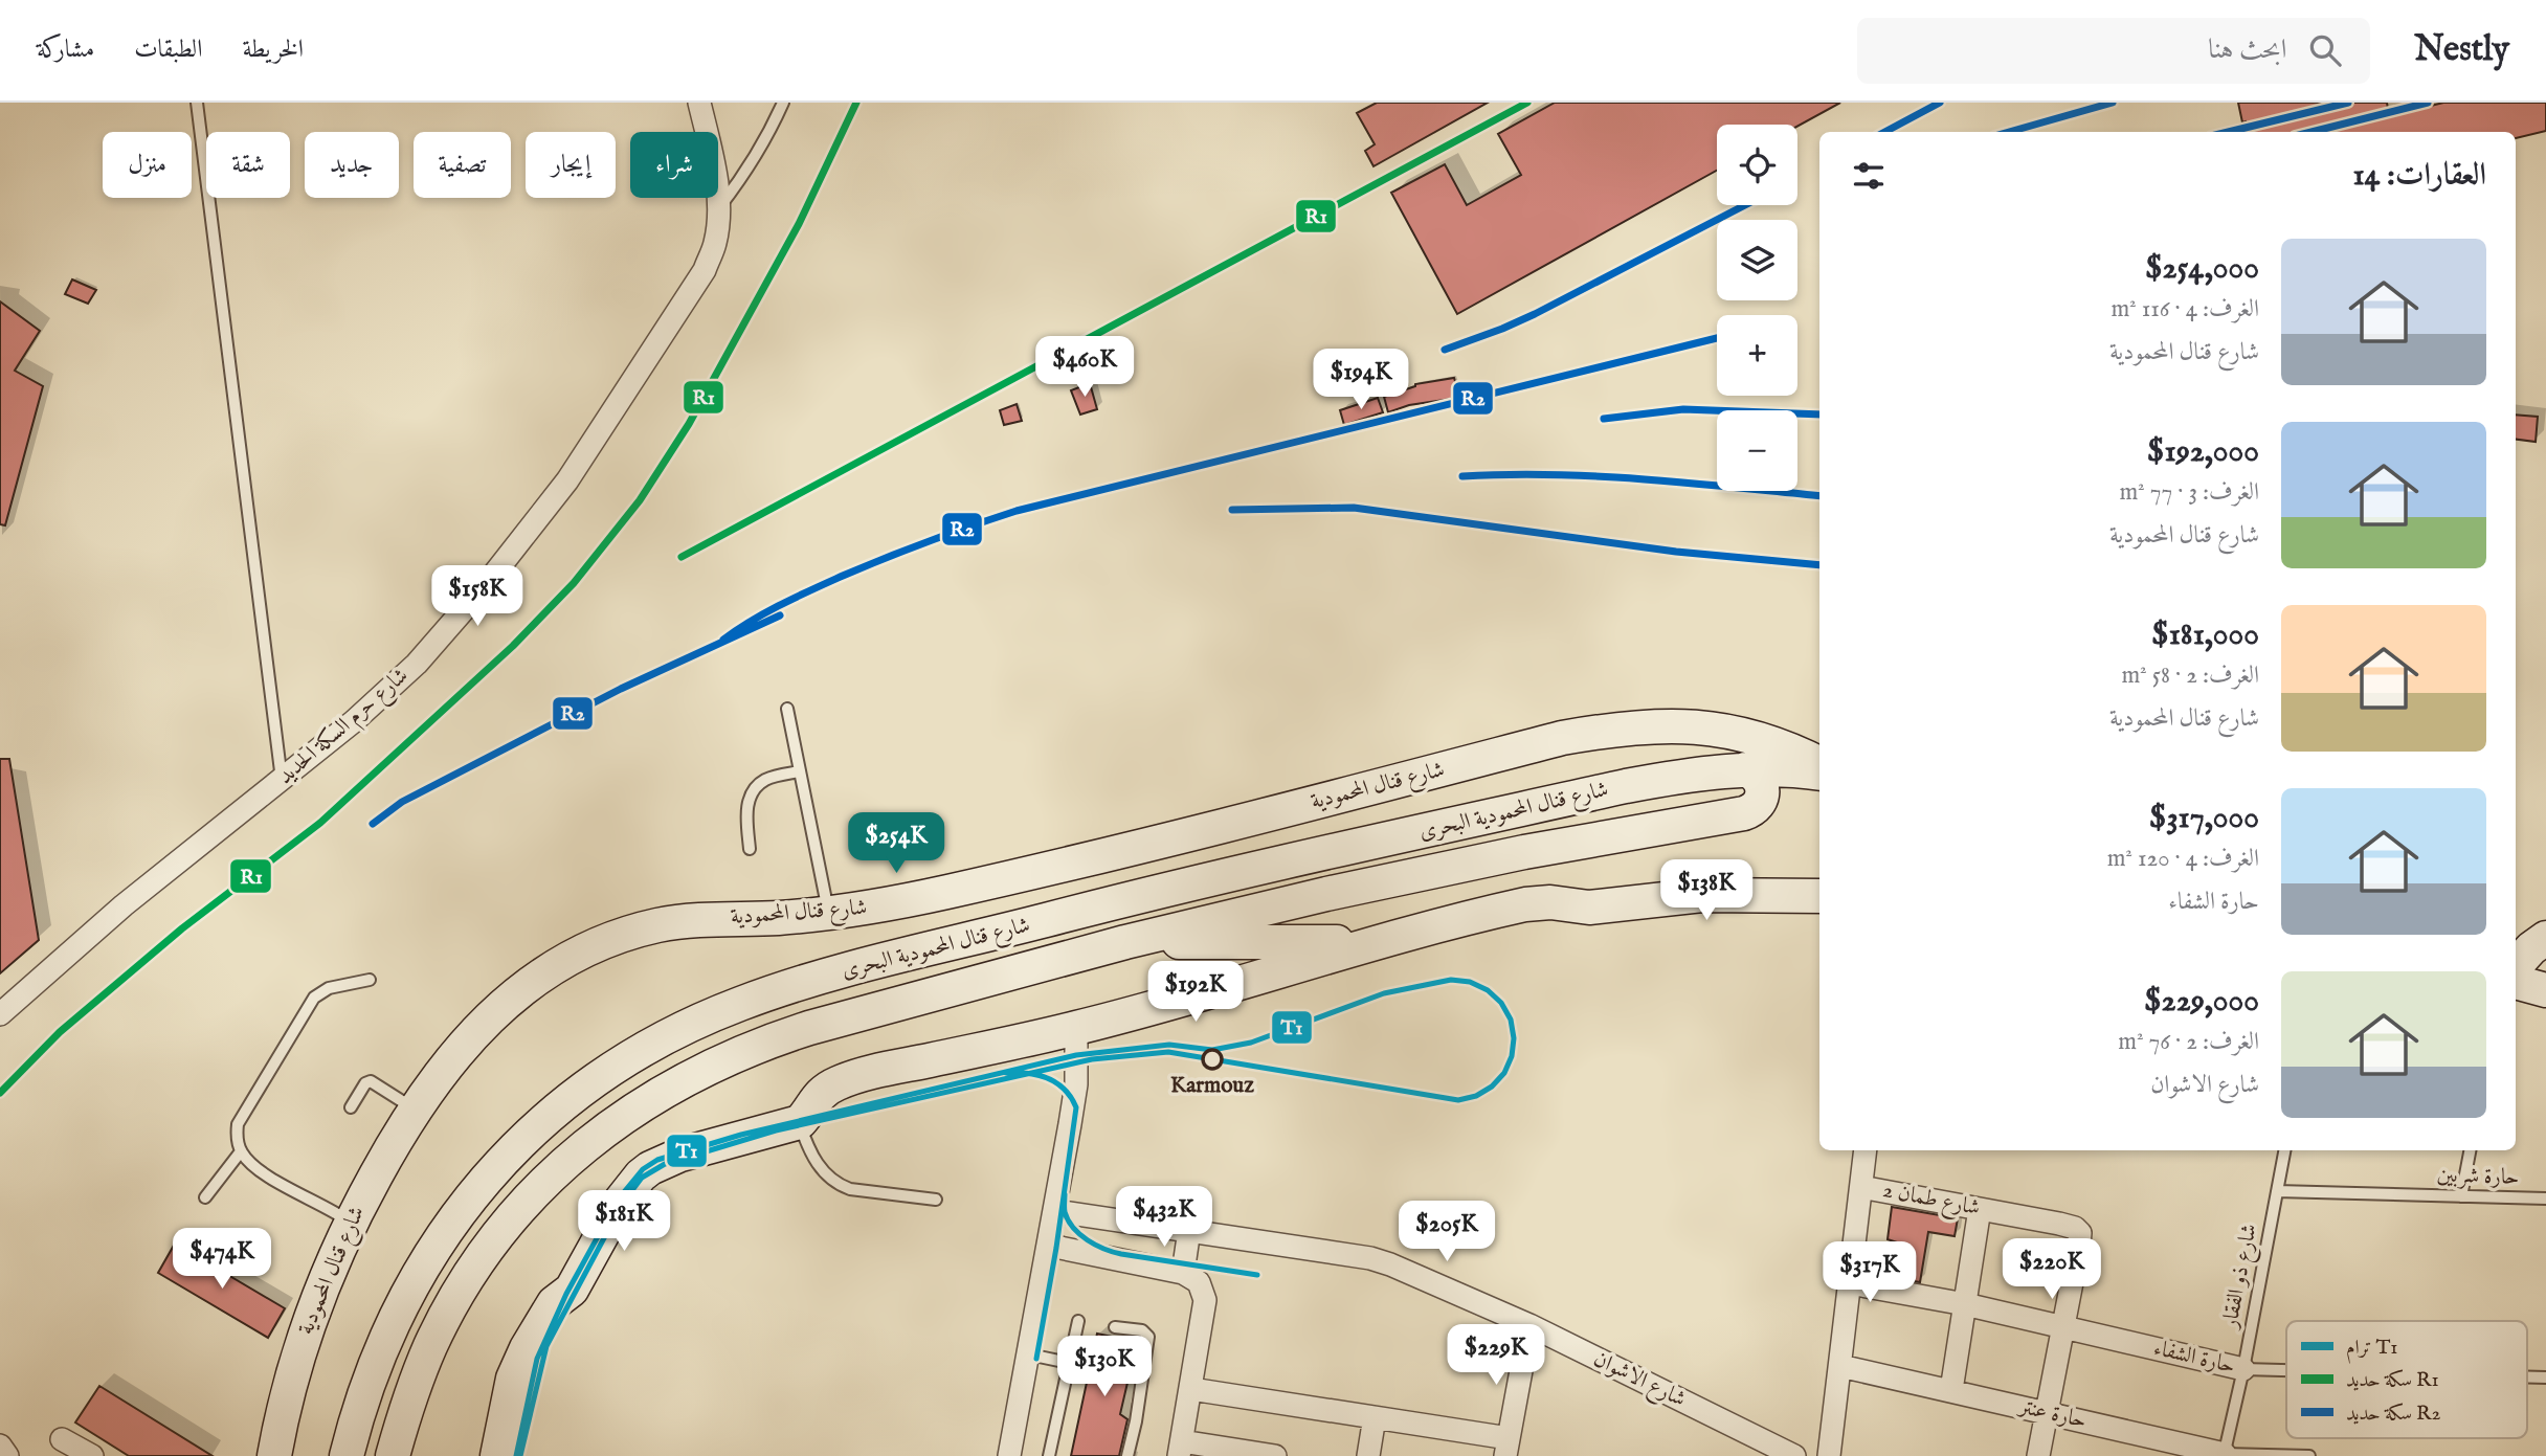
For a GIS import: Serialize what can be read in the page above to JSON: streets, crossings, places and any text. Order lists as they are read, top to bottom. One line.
{"streets":{"main road":["شارع قنال المحمودية","شارع قنال المحمودية البحرى"],"street":["شارع حرم السكة الحديد","شارع طمان 2","حارة الشفاء","شارع الاشوان","حارة عنتر"],"lane":["حارة شربين","شارع ذو الفقار"]},"crossings":[["حارة شربين","شارع ذو الفقار"],["شارع طمان 2","حارة الشفاء"],["شارع طمان 2","حارة عنتر"],["شارع ذو الفقار","حارة الشفاء"],["شارع ذو الفقار","حارة عنتر"]],"places":["Karmouz"],"lines":["rail line R1","rail line R2","tram line T1"],"legend":["ترام T1","سكة حديد R1","سكة حديد R2"],"page":{"header":"Nestly","search":"ابحث هنا","nav":["الخريطة","الطبقات","مشاركة"],"map_buttons":["+","−"],"chip":["شراء","إيجار","تصفية","جديد","شقة","منزل"],"heading":"العقارات: 14","list":[{"name":"$254,000","note":"الغرف: 4 · 116 m² · شارع قنال المحمودية"},{"name":"$192,000","note":"الغرف: 3 · 77 m² · شارع قنال المحمودية"},{"name":"$181,000","note":"الغرف: 2 · 58 m² · شارع قنال المحمودية"},{"name":"$317,000","note":"الغرف: 4 · 120 m² · حارة الشفاء"},{"name":"$229,000","note":"الغرف: 2 · 76 m² · شارع الاشوان"}],"price":["$460K","$194K","$158K","$254K","$138K","$192K","$432K","$181K","$205K","$474K","$220K","$317K","$229K","$130K"]}}
